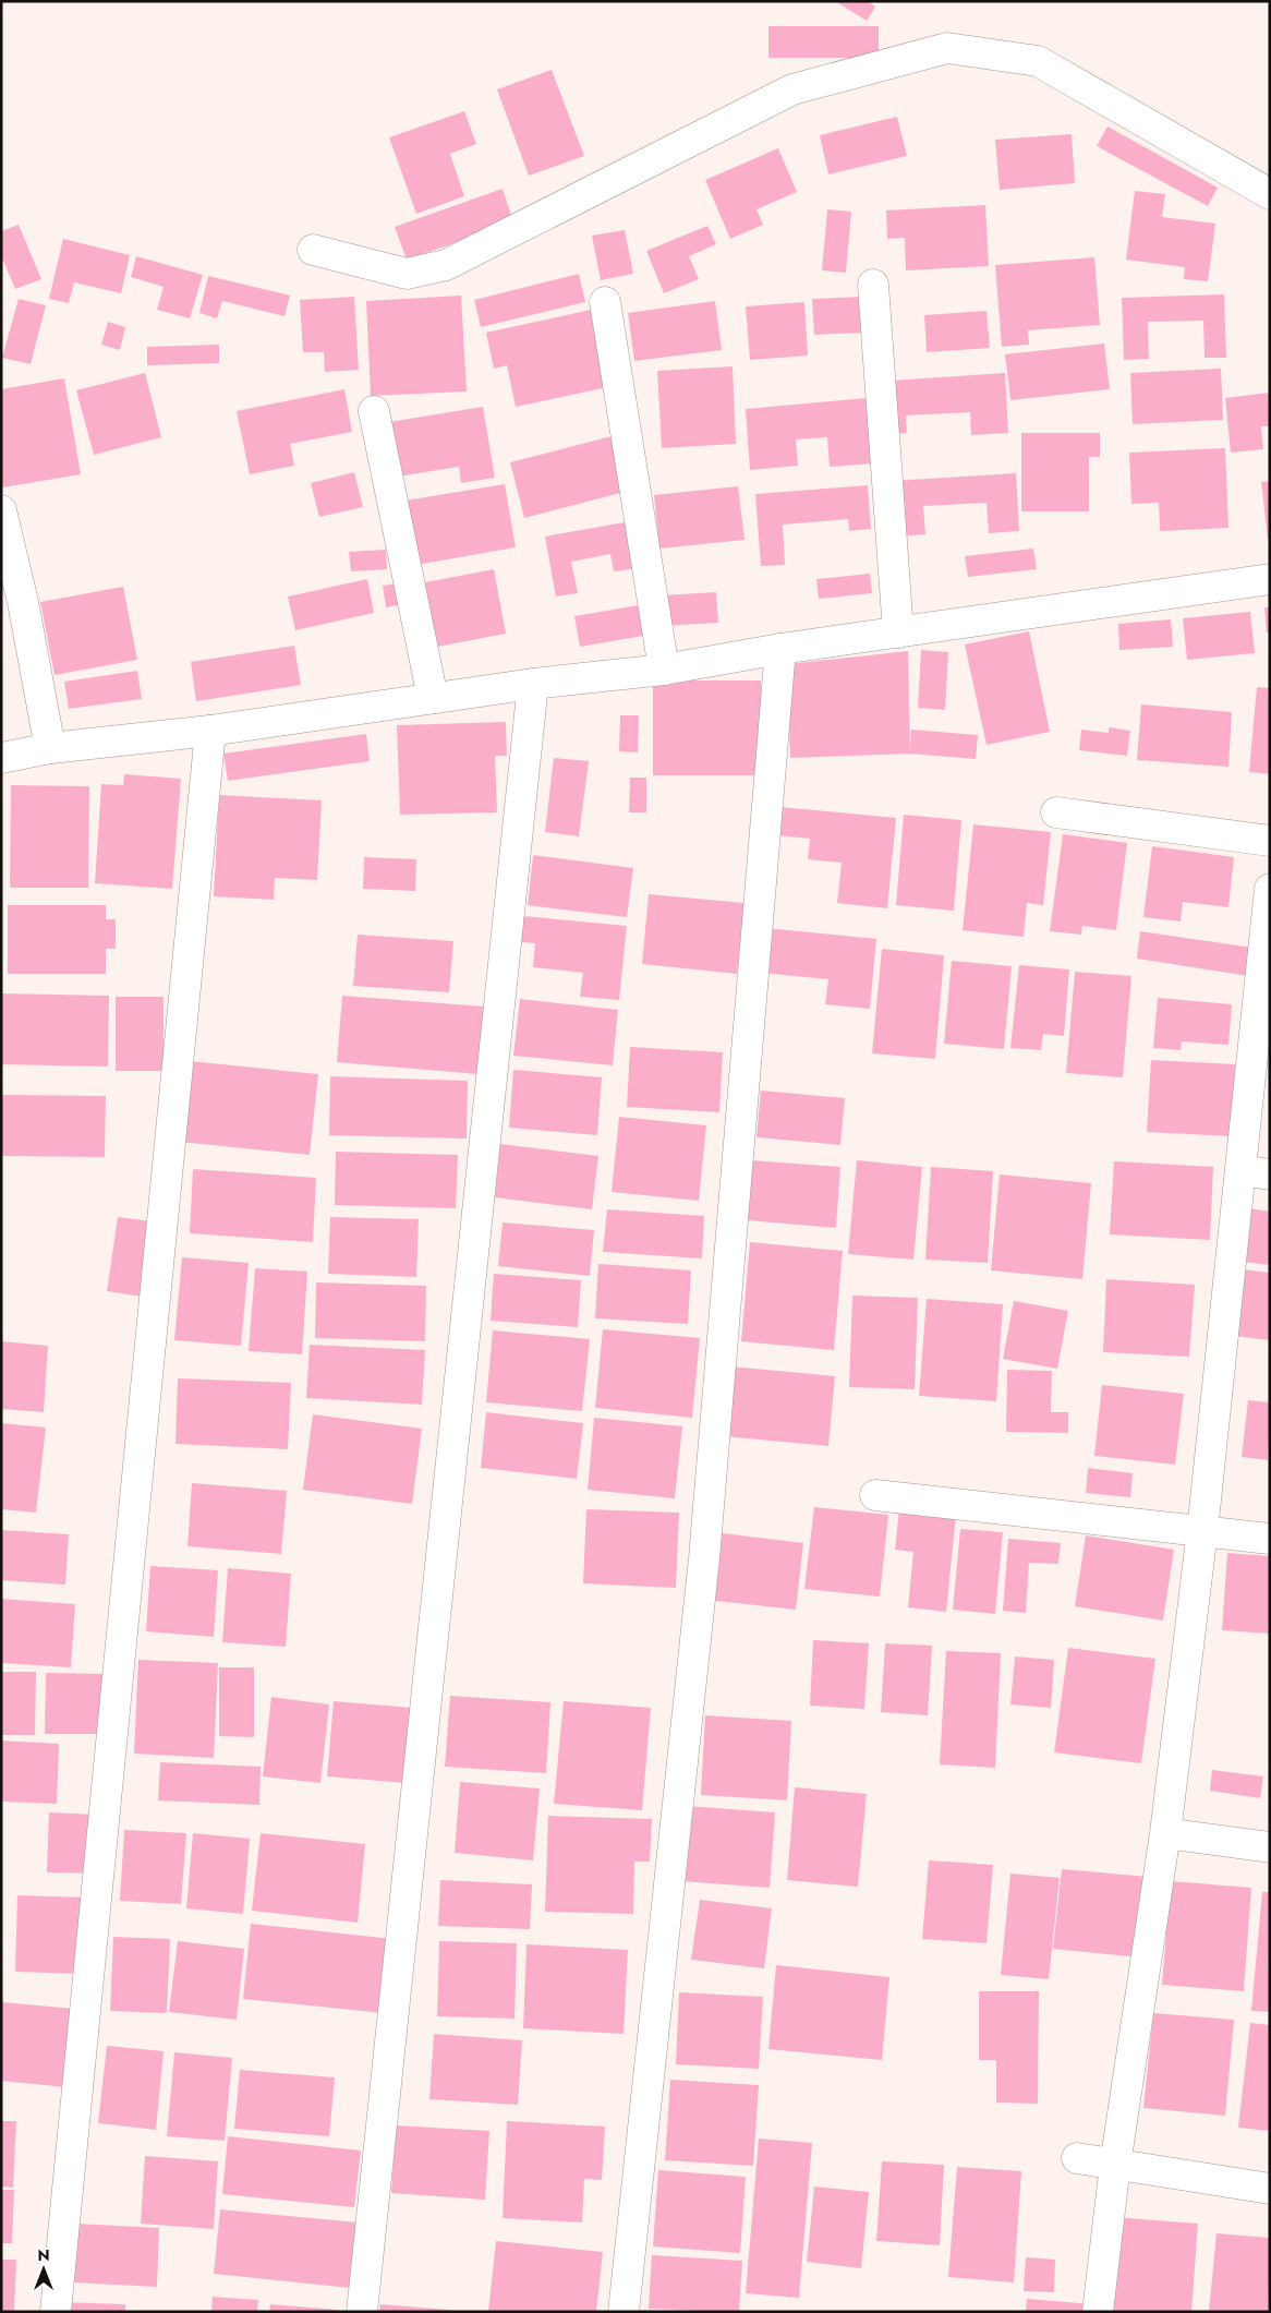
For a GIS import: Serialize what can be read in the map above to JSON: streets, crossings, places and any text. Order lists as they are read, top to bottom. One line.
{"north":"top"}
